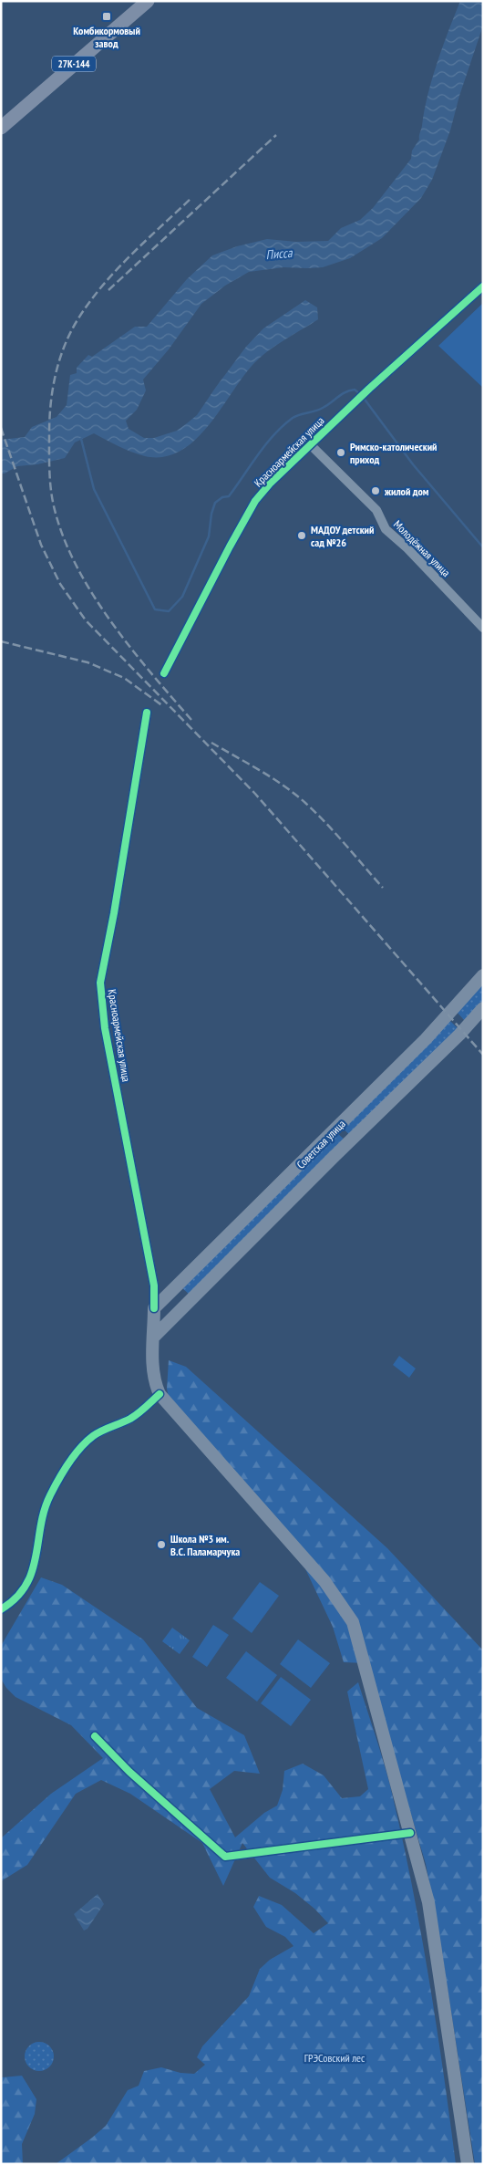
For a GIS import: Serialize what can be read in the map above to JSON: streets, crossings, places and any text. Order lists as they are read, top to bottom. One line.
{"streets":{"main road":["27К-144","Красноармейская улица","Советская улица"],"street":["Молодёжная улица"]},"crossings":[["Красноармейская улица","Молодёжная улица"],["Красноармейская улица","Советская улица"]],"water":["Писса"],"parks":["ГРЭСовский лес"],"places":{"transit":["Комбикормовый завод"],"other":["Римско-католический приход","жилой дом","МАДОУ детский сад №26","Школа №3 им. В.С. Паламарчука"]}}
